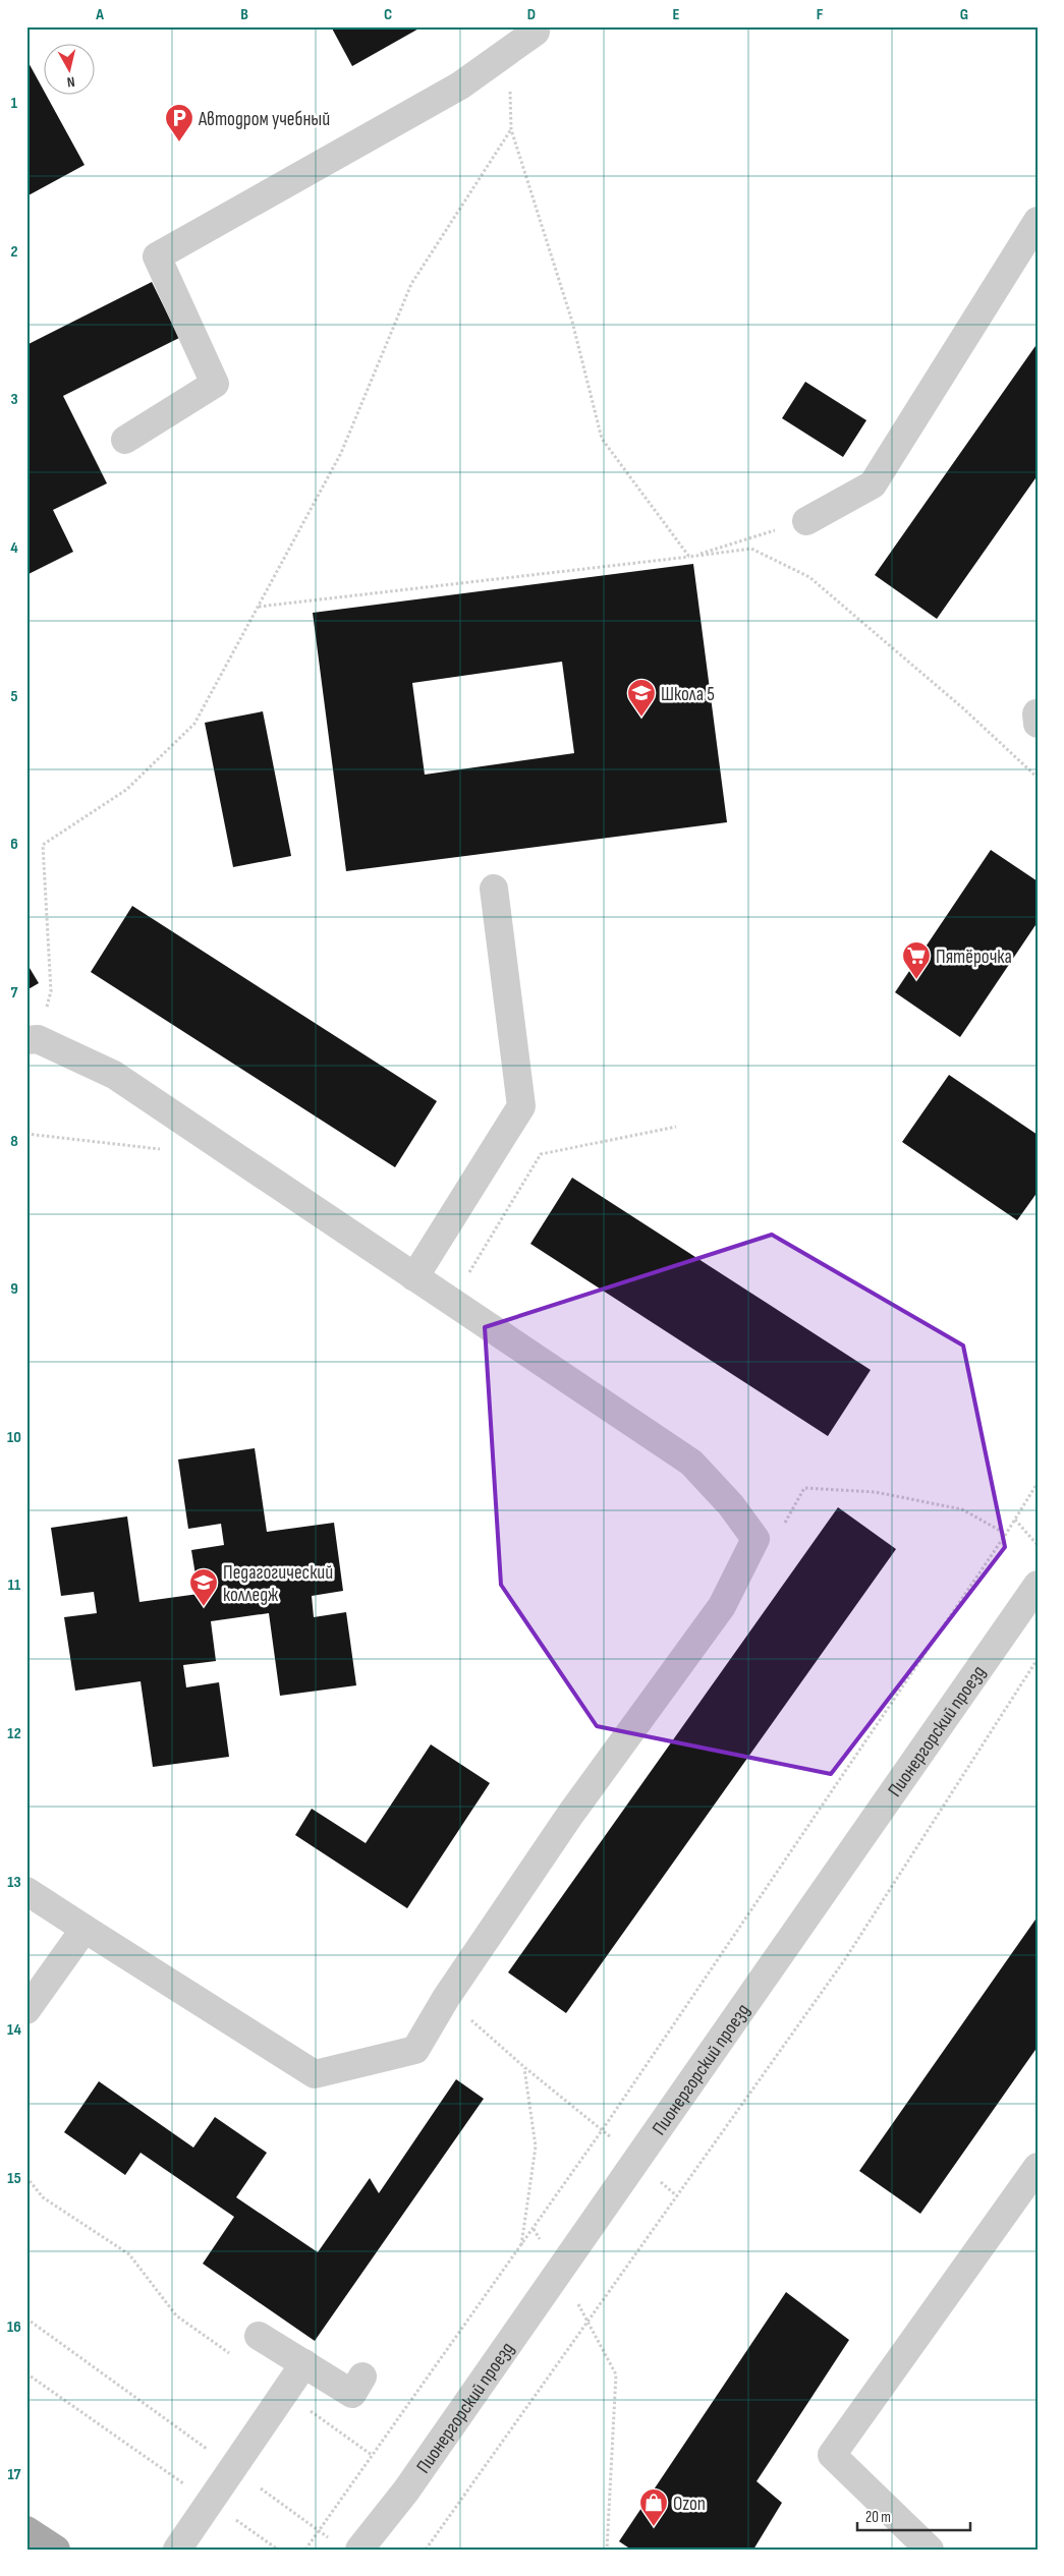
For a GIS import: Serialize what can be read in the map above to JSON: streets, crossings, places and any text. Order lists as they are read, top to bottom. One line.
{"streets":{"street":["Пионергорский проезд"]},"places":{"parking":["Автодром учебный"],"school or university":["Школа 5","Педагогический колледж"],"supermarket":["Пятёрочка"],"shop":["Ozon"]},"scale_bar":"20 m","north":"bottom","grid":{"columns":["A","B","C","D","E","F","G"],"rows":["1","2","3","4","5","6","7","8","9","10","11","12","13","14","15","16","17"]}}
